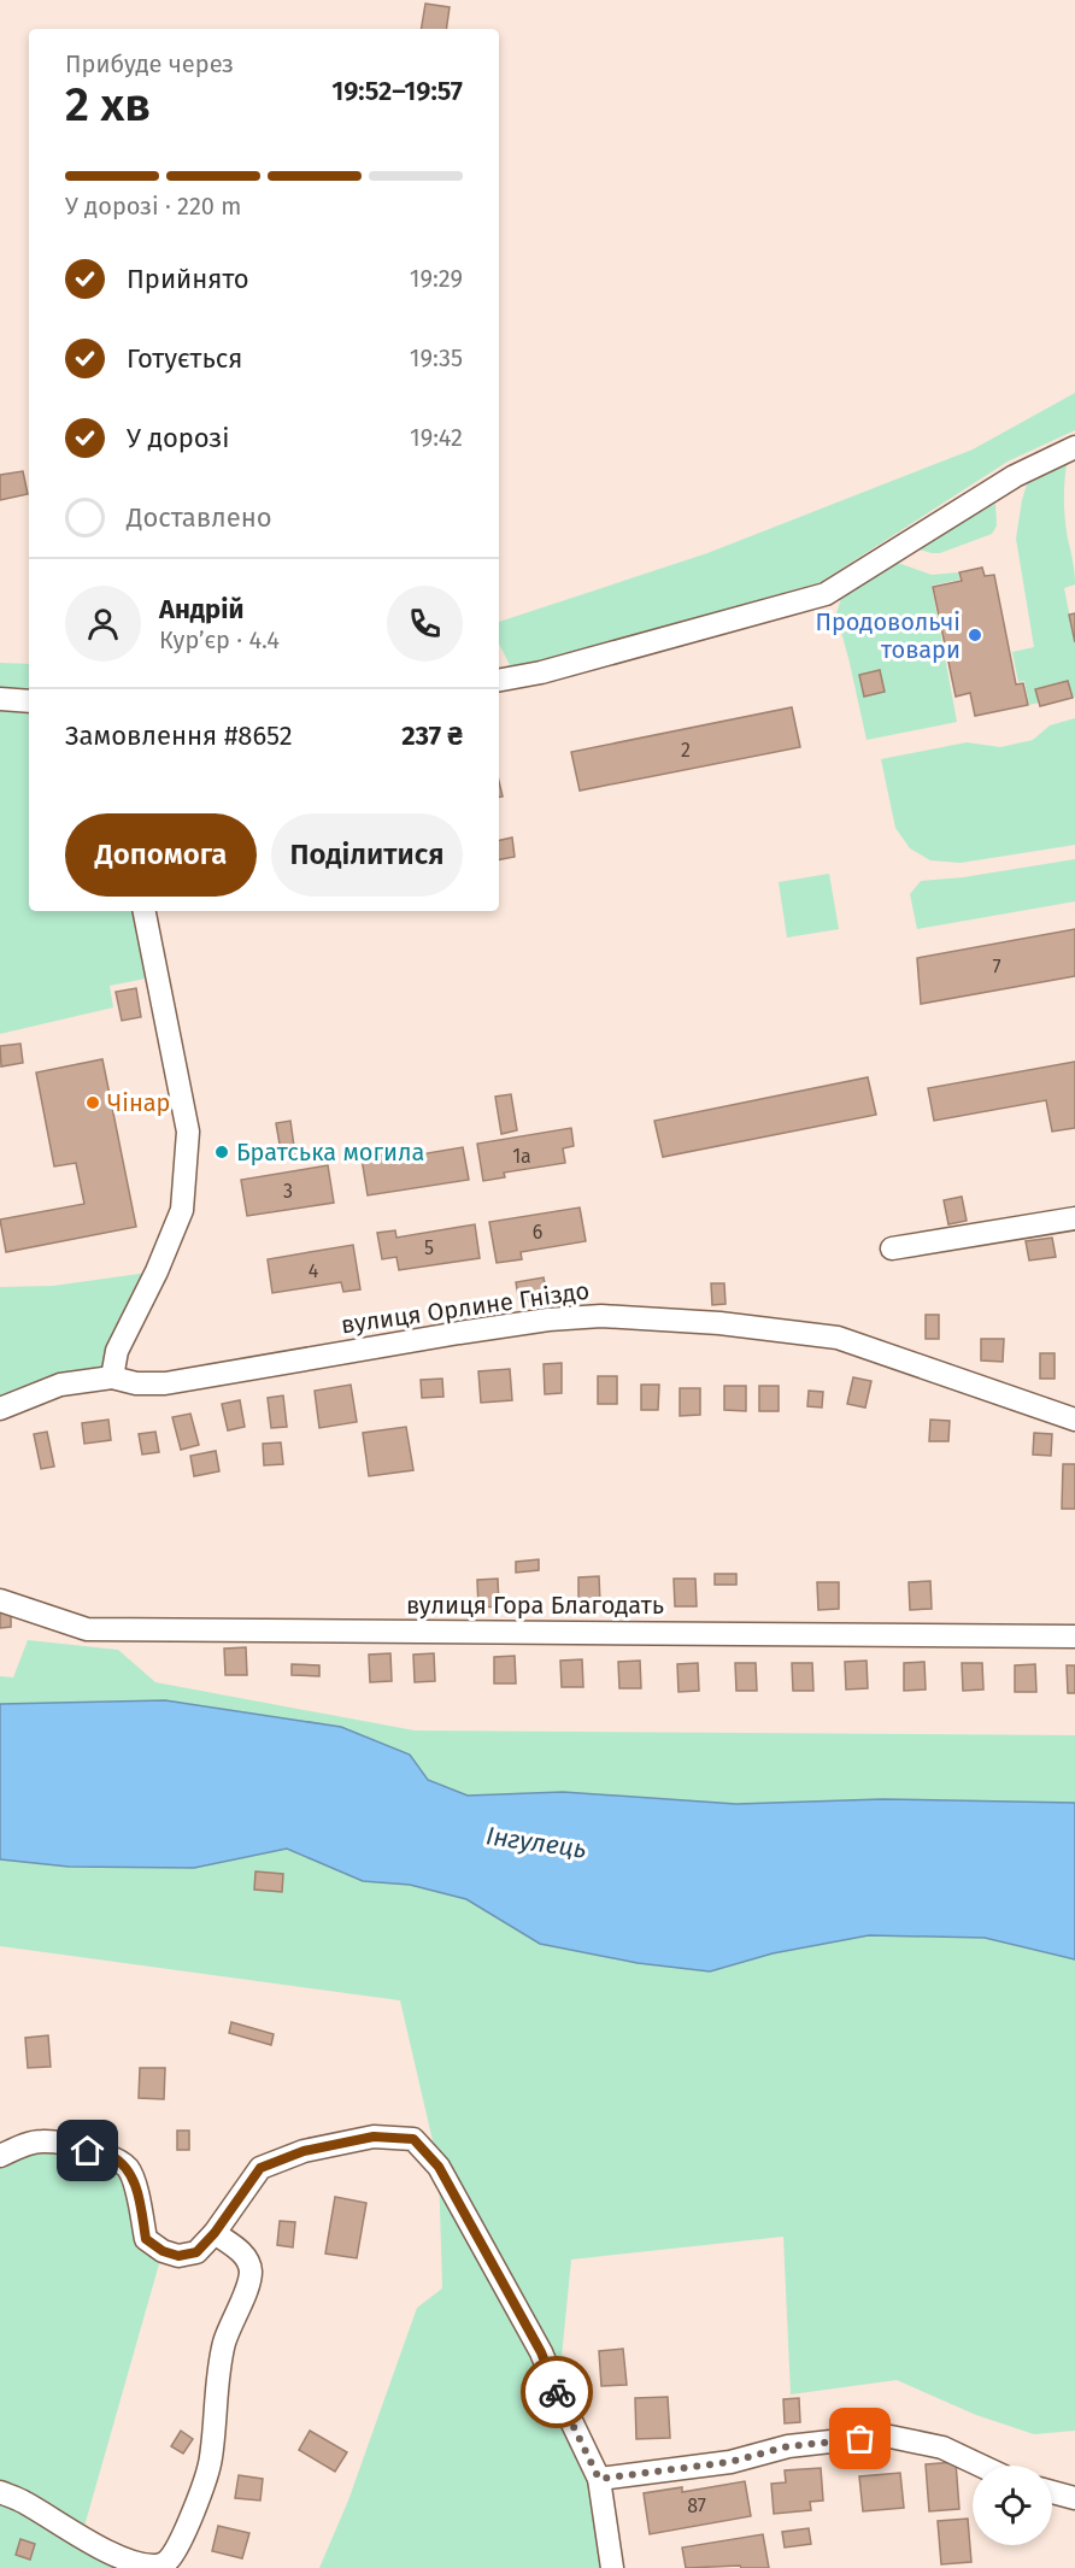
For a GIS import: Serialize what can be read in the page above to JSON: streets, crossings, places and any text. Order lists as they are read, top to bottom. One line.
{"streets":{"street":["вулиця Орлине Гніздо","вулиця Гора Благодать"]},"water":["Інгулець"],"places":["Продовольчі товари","Чінар","Братська могила"],"house_numbers":["2","7","1а","3","6","5","4","87"],"page":{"heading":["2 хв","Прибуде через","19:52–19:57"],"panel":["Андрій","Кур’єр · 4.4","Замовлення #8652","237 ₴"],"bar":"У дорозі · 220 m","list":[["Прийнято","19:29"],["Готується","19:35"],["У дорозі","19:42"],"Доставлено"],"buttons":["Допомога","Поділитися"]}}
